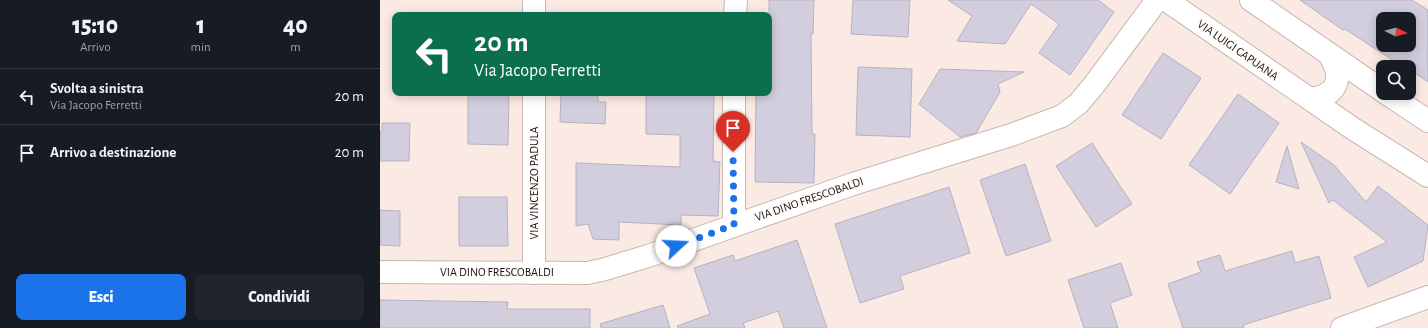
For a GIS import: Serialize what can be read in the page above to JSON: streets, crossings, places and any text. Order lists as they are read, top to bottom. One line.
{"streets":{"street":["VIA LUIGI CAPUANA","VIA VINCENZO PADULA","VIA DINO FRESCOBALDI"]},"crossings":[["VIA VINCENZO PADULA","VIA DINO FRESCOBALDI"]],"north":"right","page":{"eta":["15:10","Arrivo","1","min","40","m"],"turn":["20 m","Via Jacopo Ferretti"],"list":[{"name":"Svolta a sinistra","note":"Via Jacopo Ferretti","value":"20 m"},{"name":"Arrivo a destinazione","value":"20 m"}],"buttons":["Esci","Condividi"]}}
